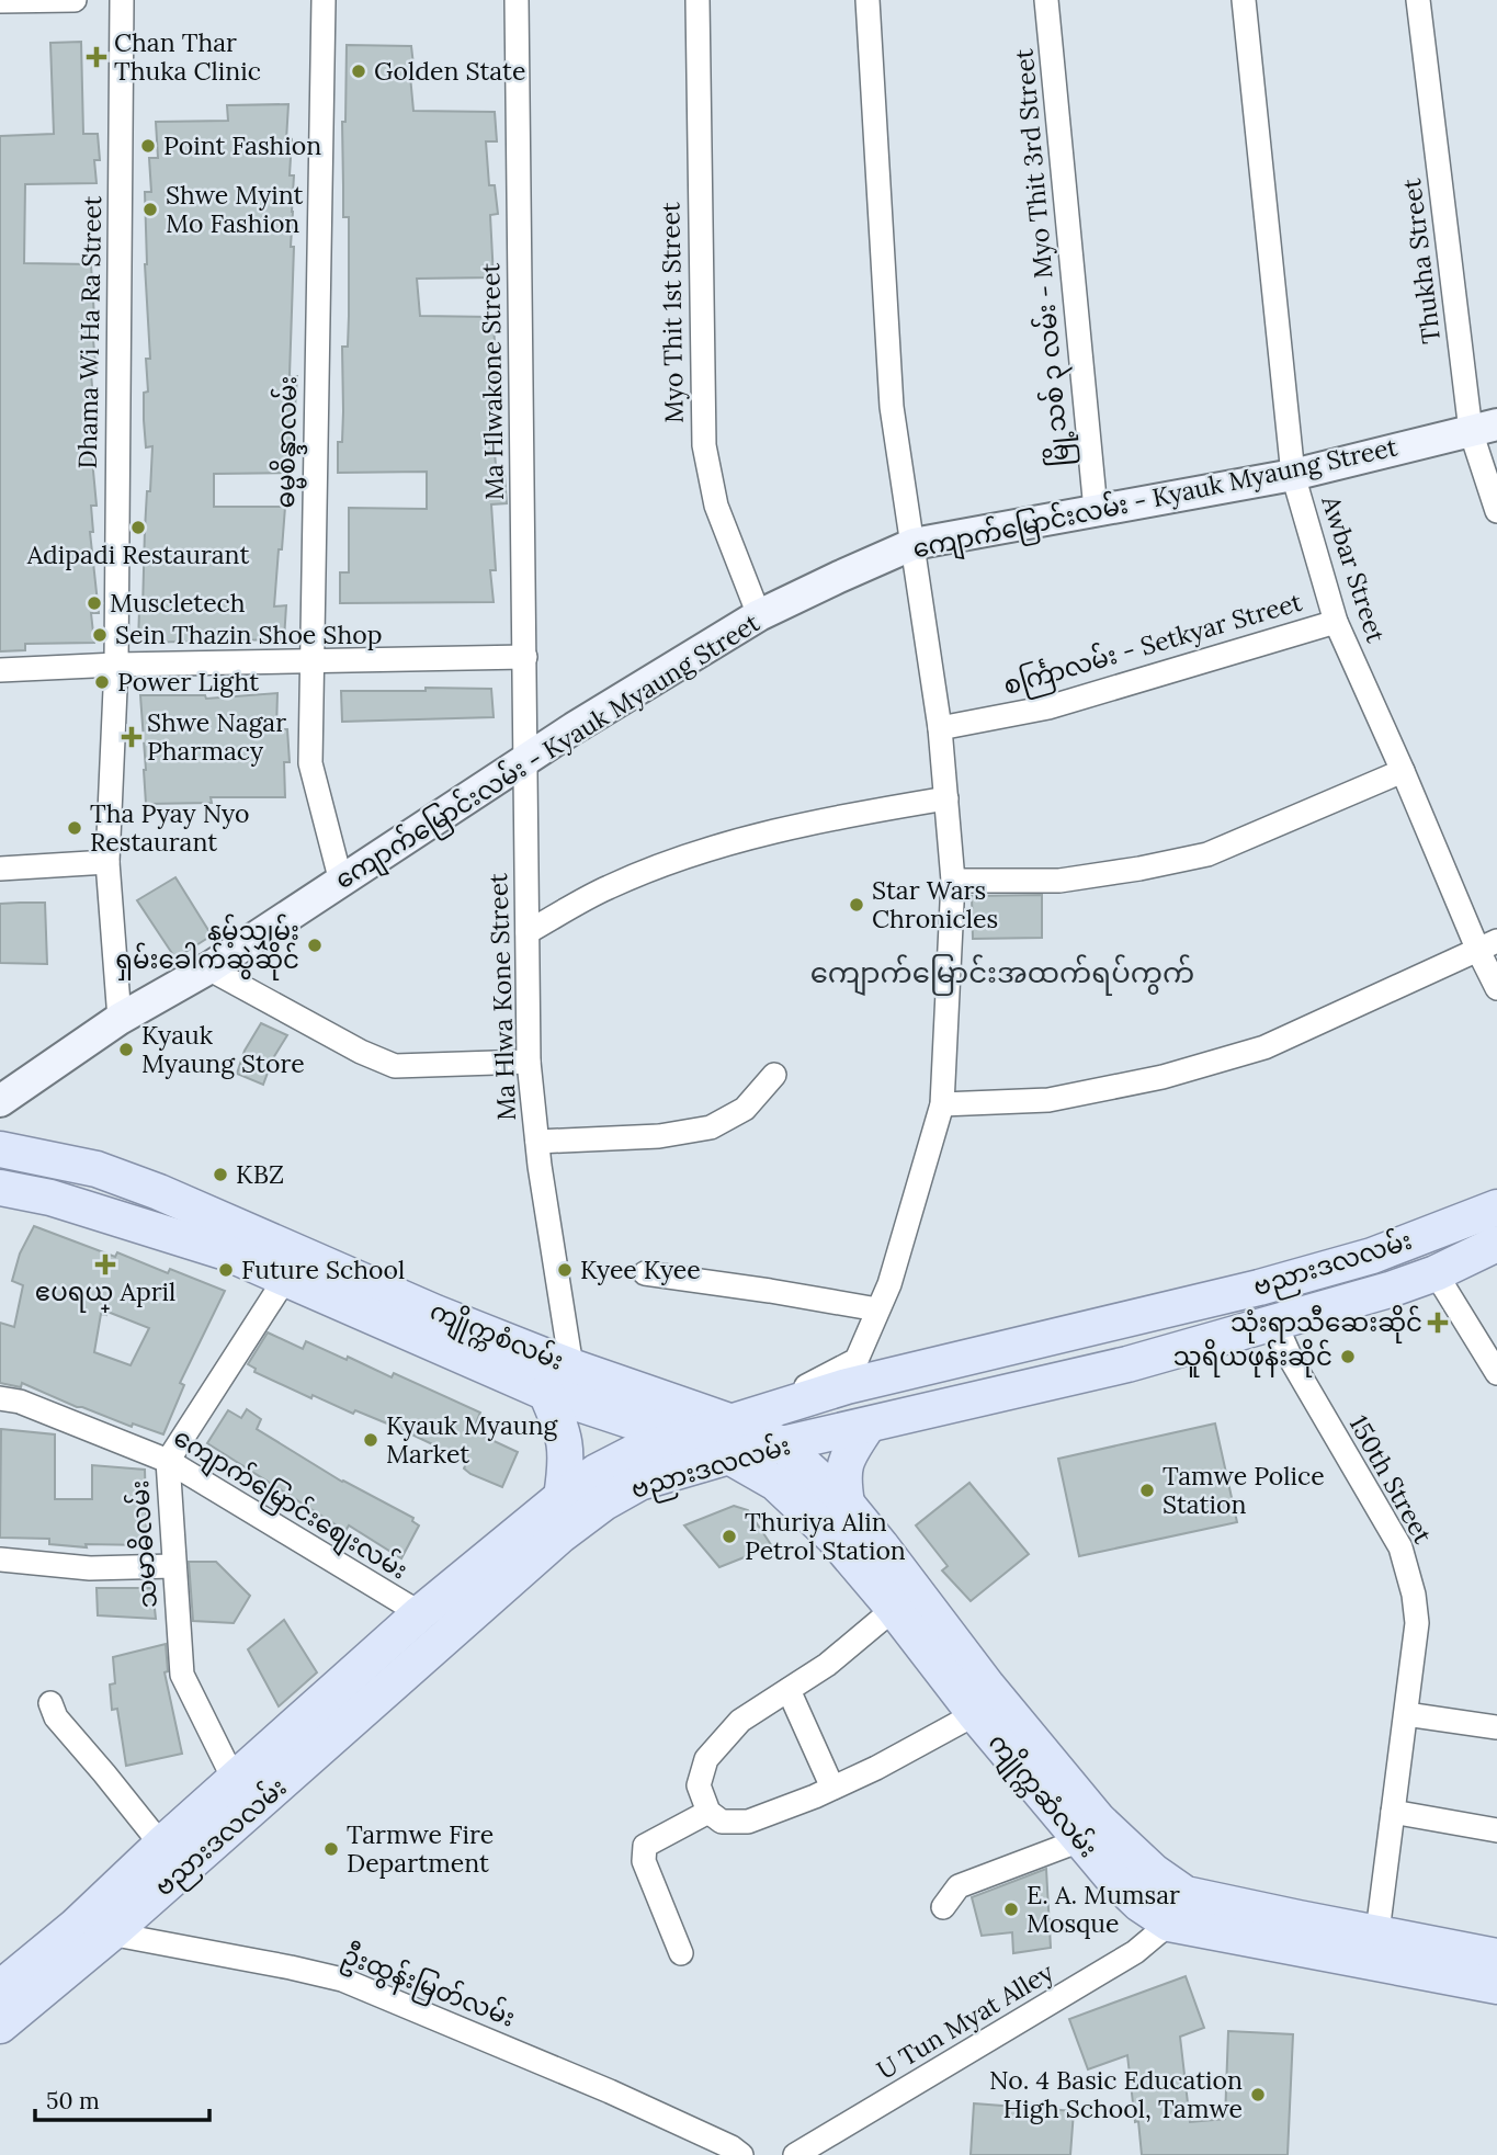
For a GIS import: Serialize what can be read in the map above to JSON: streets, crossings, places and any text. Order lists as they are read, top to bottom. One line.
{"streets":{"main road":["ဗညားဒလလမ်း","ကျိုက္ကစံလမ်း","ကျိုက္ကဆံလမ်း"],"street":["မြို့သစ် ၃ လမ်း - Myo Thit 3rd Street","Thukha Street","Myo Thit 1st Street","Dhama Wi Ha Ra Street","Ma Hlwakone Street","ဓမ္မစိန္ဒာလမ်း","ကျောက်မြောင်းလမ်း - Kyauk Myaung Street","Awbar Street","စင်္ကြာလမ်း - Setkyar Street","Ma Hlwa Kone Street","150th Street","ကျောက်မြောင်းစျေးလမ်း","သမာဓိလမ်း","ဦးထွန်းမြတ်လမ်း","U Tun Myat Alley"]},"crossings":[["မြို့သစ် ၃ လမ်း - Myo Thit 3rd Street","ကျောက်မြောင်းလမ်း - Kyauk Myaung Street"],["Thukha Street","ကျောက်မြောင်းလမ်း - Kyauk Myaung Street"],["Myo Thit 1st Street","ကျောက်မြောင်းလမ်း - Kyauk Myaung Street"],["Dhama Wi Ha Ra Street","ကျောက်မြောင်းလမ်း - Kyauk Myaung Street"],["Ma Hlwakone Street","ကျောက်မြောင်းလမ်း - Kyauk Myaung Street"],["Ma Hlwakone Street","Ma Hlwa Kone Street"],["ဓမ္မစိန္ဒာလမ်း","ကျောက်မြောင်းလမ်း - Kyauk Myaung Street"],["ကျောက်မြောင်းလမ်း - Kyauk Myaung Street","Awbar Street"],["ကျောက်မြောင်းလမ်း - Kyauk Myaung Street","Ma Hlwa Kone Street"],["Awbar Street","စင်္ကြာလမ်း - Setkyar Street"],["Ma Hlwa Kone Street","ကျိုက္ကစံလမ်း"],["ဗညားဒလလမ်း","ကျိုက္ကစံလမ်း"],["ဗညားဒလလမ်း","150th Street"],["ဗညားဒလလမ်း","ကျောက်မြောင်းစျေးလမ်း"],["ဗညားဒလလမ်း","သမာဓိလမ်း"],["ဗညားဒလလမ်း","ဦးထွန်းမြတ်လမ်း"],["ကျိုက္ကစံလမ်း","သမာဓိလမ်း"],["ကျိုက္ကစံလမ်း","ကျိုက္ကဆံလမ်း"],["150th Street","ကျိုက္ကဆံလမ်း"],["ကျောက်မြောင်းစျေးလမ်း","သမာဓိလမ်း"],["ကျိုက္ကဆံလမ်း","U Tun Myat Alley"]],"districts":["ကျောက်မြောင်းအထက်ရပ်ကွက်"],"places":{"health":["Chan Thar Thuka Clinic","Shwe Nagar Pharmacy","ဧပရယ္ April","သုံးရာသီဆေးဆိုင်"],"other":["Golden State","Point Fashion","Shwe Myint Mo Fashion","Adipadi Restaurant","Muscletech","Sein Thazin Shoe Shop","Power Light","Tha Pyay Nyo Restaurant","Star Wars Chronicles","နမ့်သျှမ်း ရှမ်းခေါက်ဆွဲဆိုင်","Kyauk Myaung Store","KBZ","Future School","Kyee Kyee","သူရိယဖုန်းဆိုင်","Kyauk Myaung Market","Tamwe Police Station","Thuriya Alin Petrol Station","Tarmwe Fire Department","E. A. Mumsar Mosque","No. 4 Basic Education High School, Tamwe"]},"scale_bar":"50 m"}
